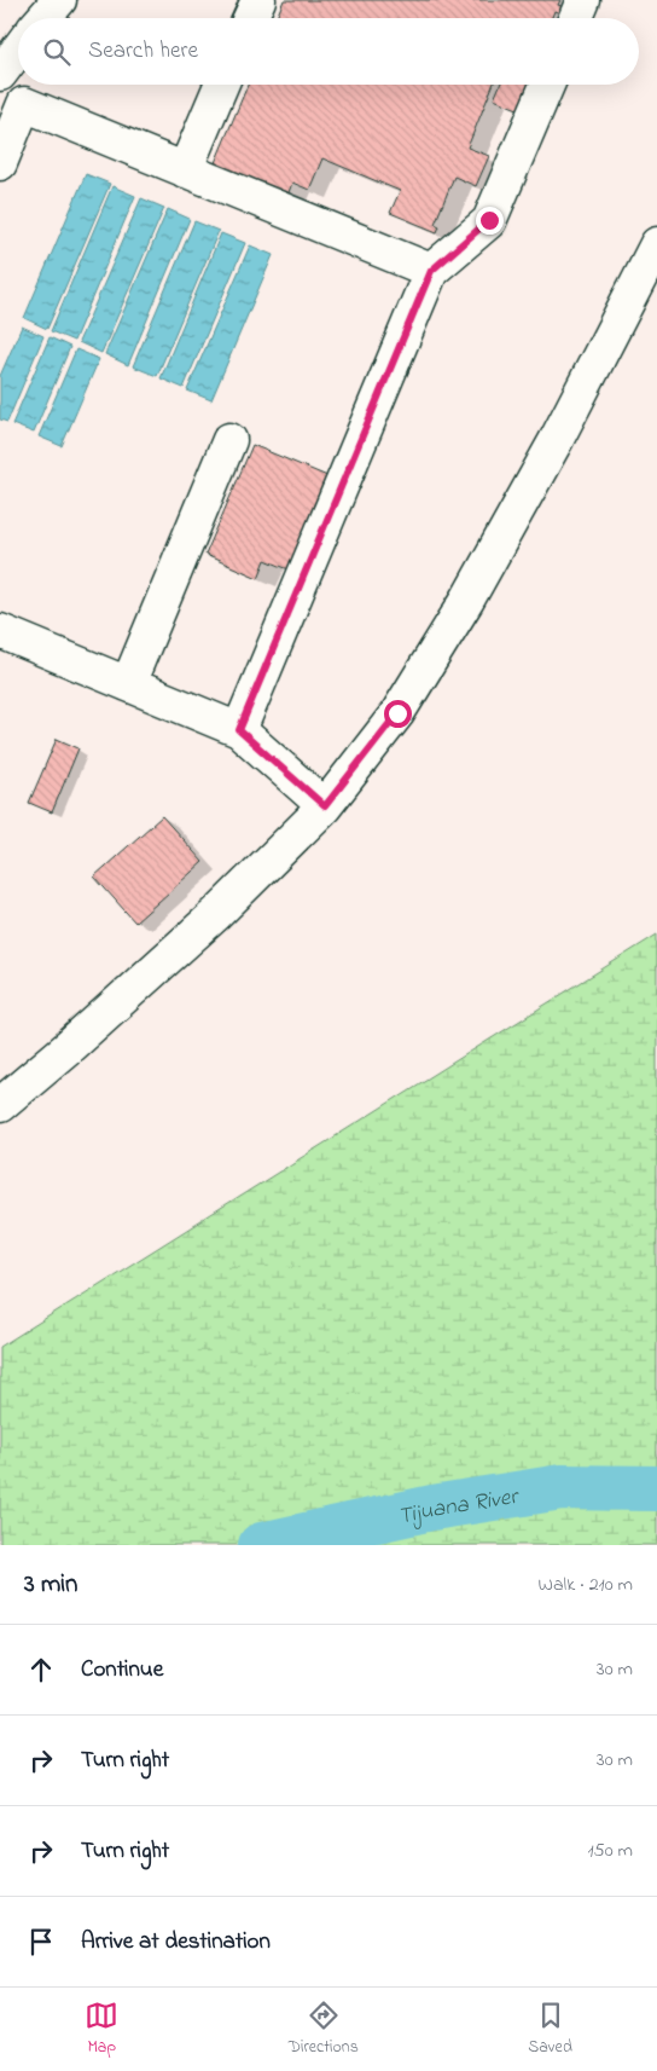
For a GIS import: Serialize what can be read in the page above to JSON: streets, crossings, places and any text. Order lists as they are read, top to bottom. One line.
{"water":["Tijuana River"],"page":{"search":"Search here","heading":["3 min","Walk · 210 m"],"list":[["Continue","30 m"],["Turn right","30 m"],["Turn right","150 m"],"Arrive at destination"],"nav":["Map","Directions","Saved"]}}
